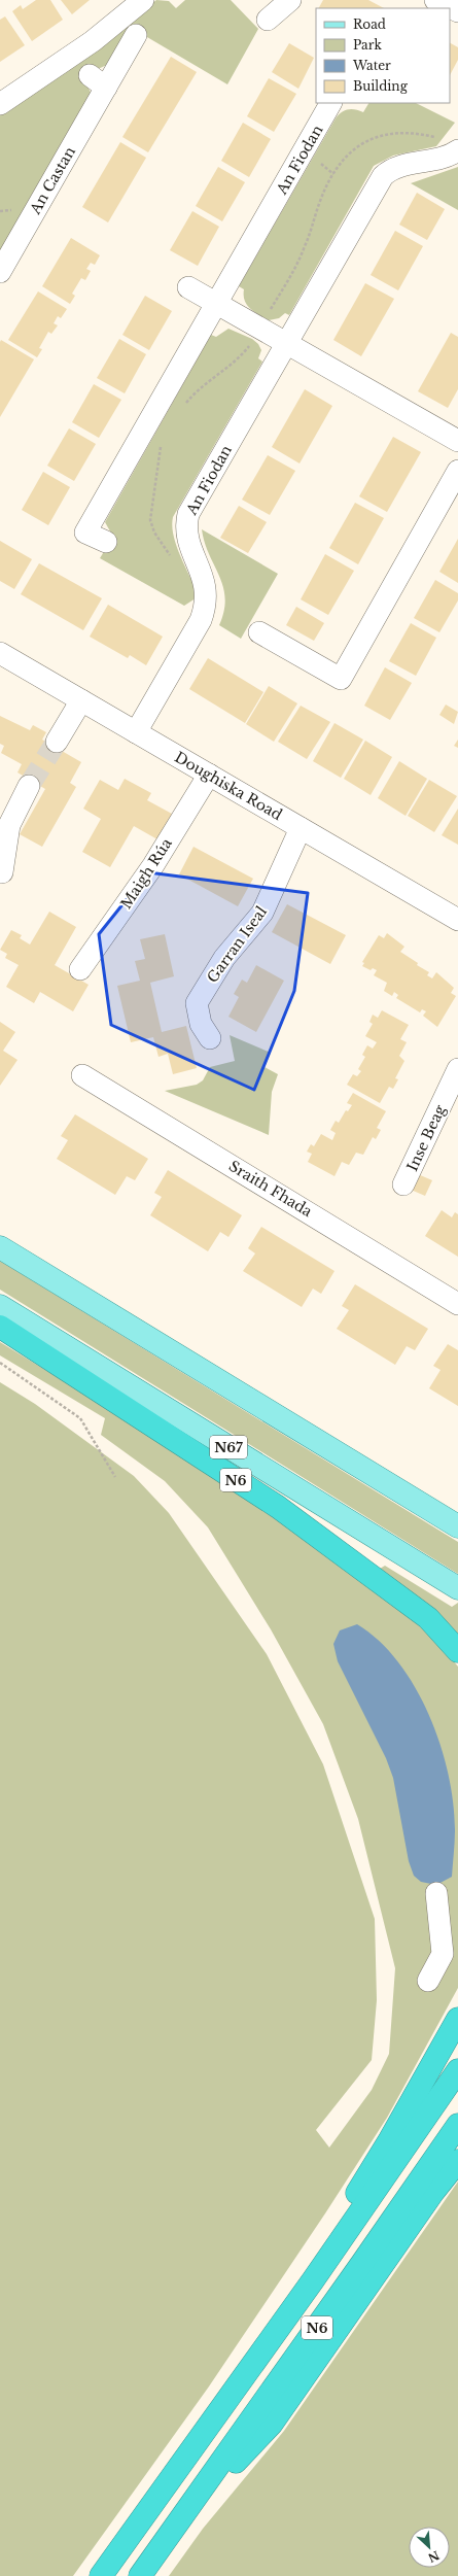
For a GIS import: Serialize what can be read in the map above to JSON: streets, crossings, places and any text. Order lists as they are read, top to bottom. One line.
{"streets":{"highway":["N6"],"main road":["N67"],"street":["An Fiodan","An Castan","Doughiska Road","Maigh Rúa","Garran Iseal","Inse Beag","Sraith Fhada"]},"crossings":[["An Fiodan","Doughiska Road"],["Doughiska Road","Maigh Rúa"],["Doughiska Road","Garran Iseal"]],"legend":["Road","Park","Water","Building"],"north":"bottom right"}
